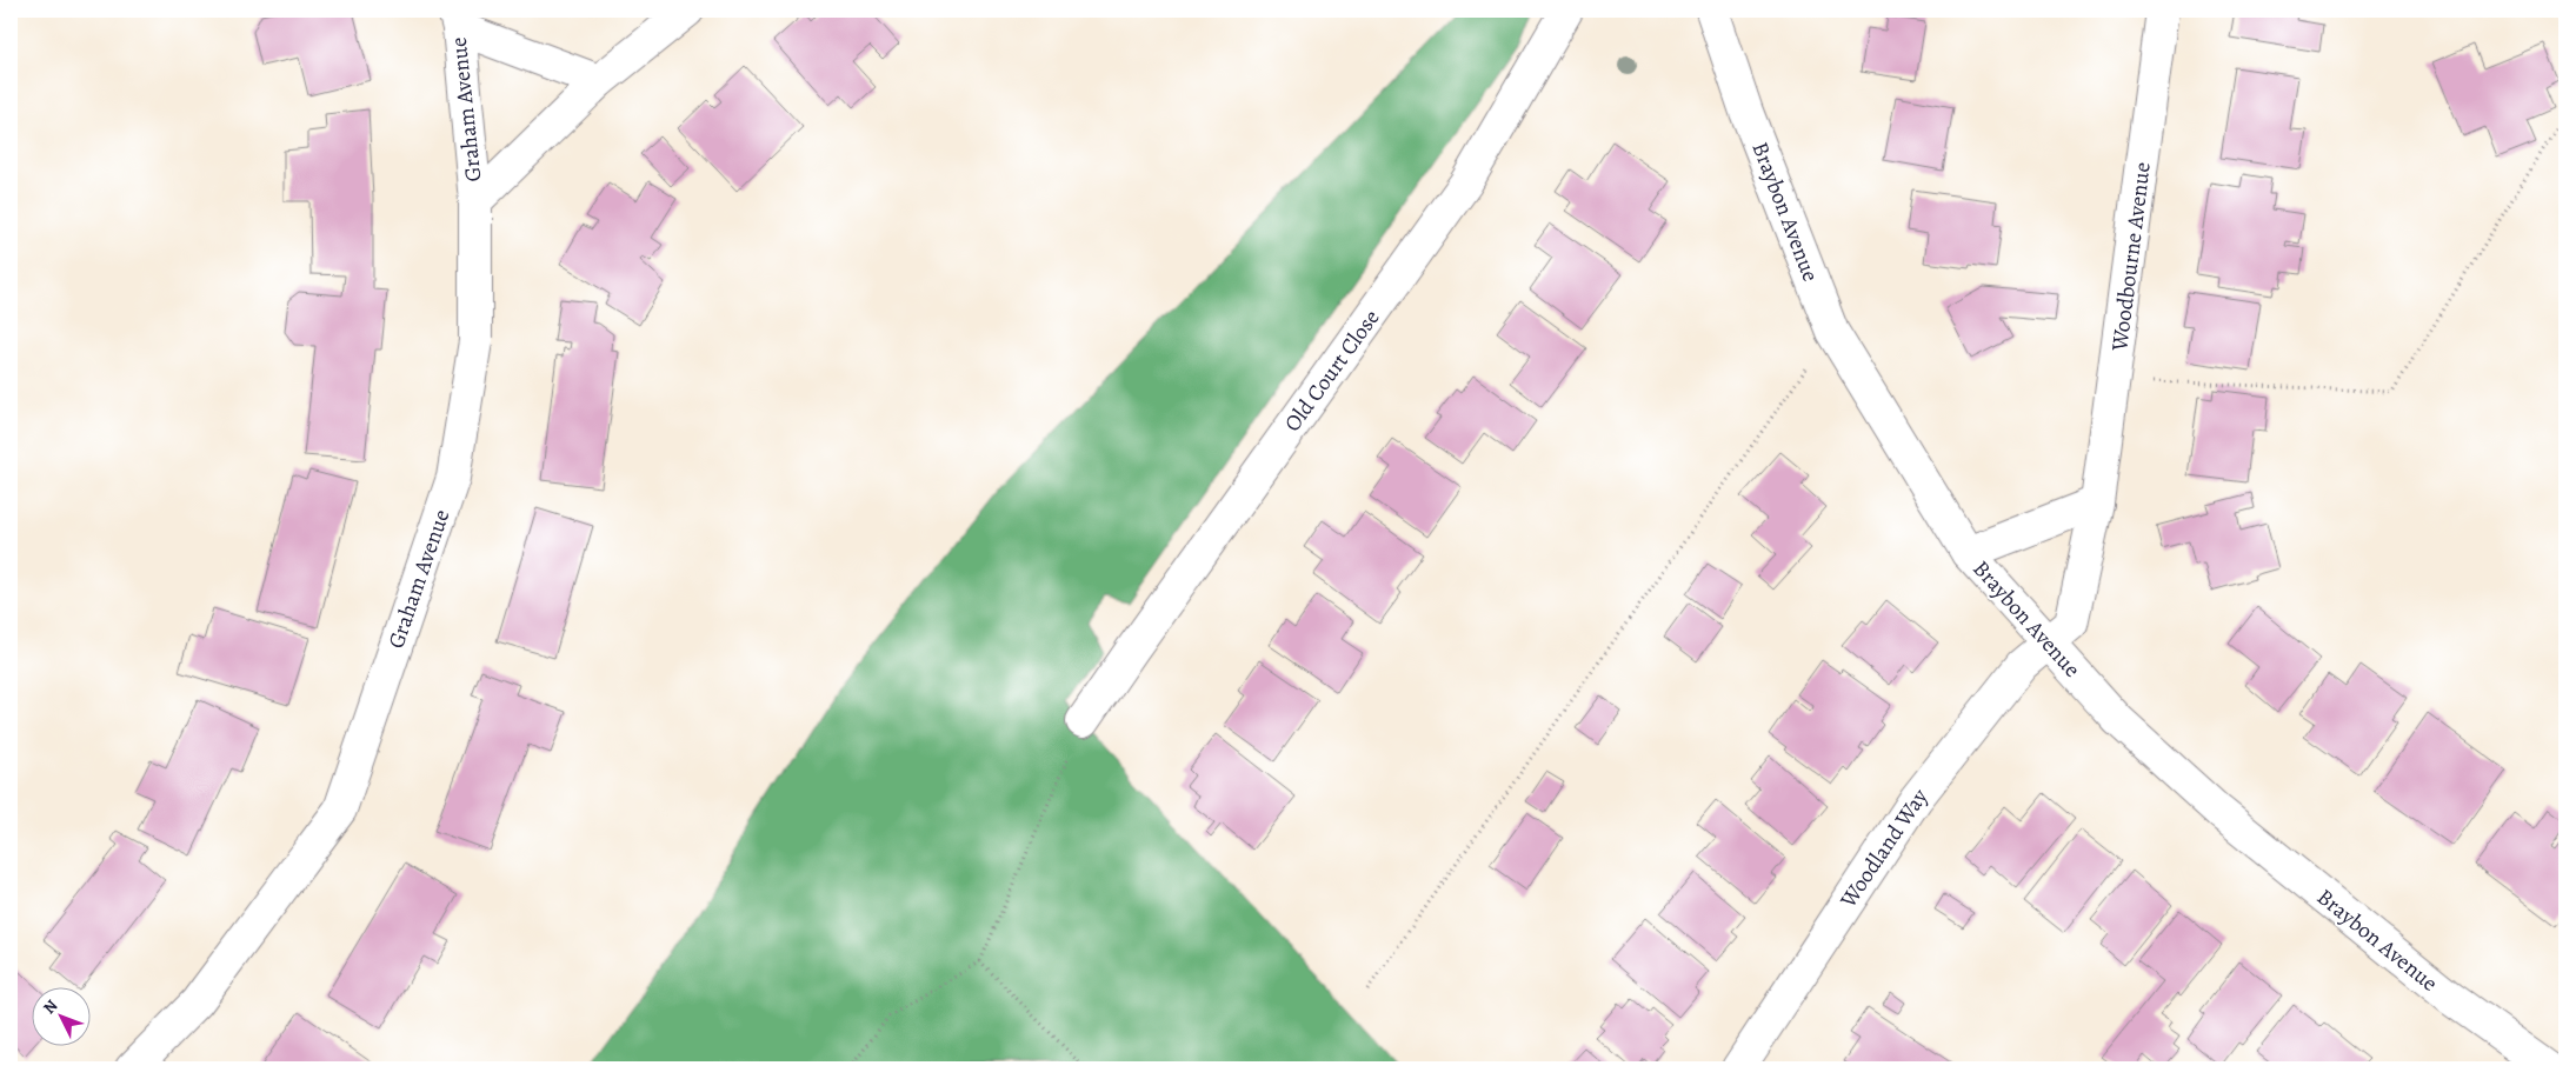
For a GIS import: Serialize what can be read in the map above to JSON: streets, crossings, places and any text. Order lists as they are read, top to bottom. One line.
{"streets":{"street":["Graham Avenue","Braybon Avenue","Woodbourne Avenue","Old Court Close","Woodland Way"]},"crossings":[["Braybon Avenue","Woodbourne Avenue"],["Braybon Avenue","Woodland Way"],["Woodbourne Avenue","Woodland Way"]],"north":"top left"}
